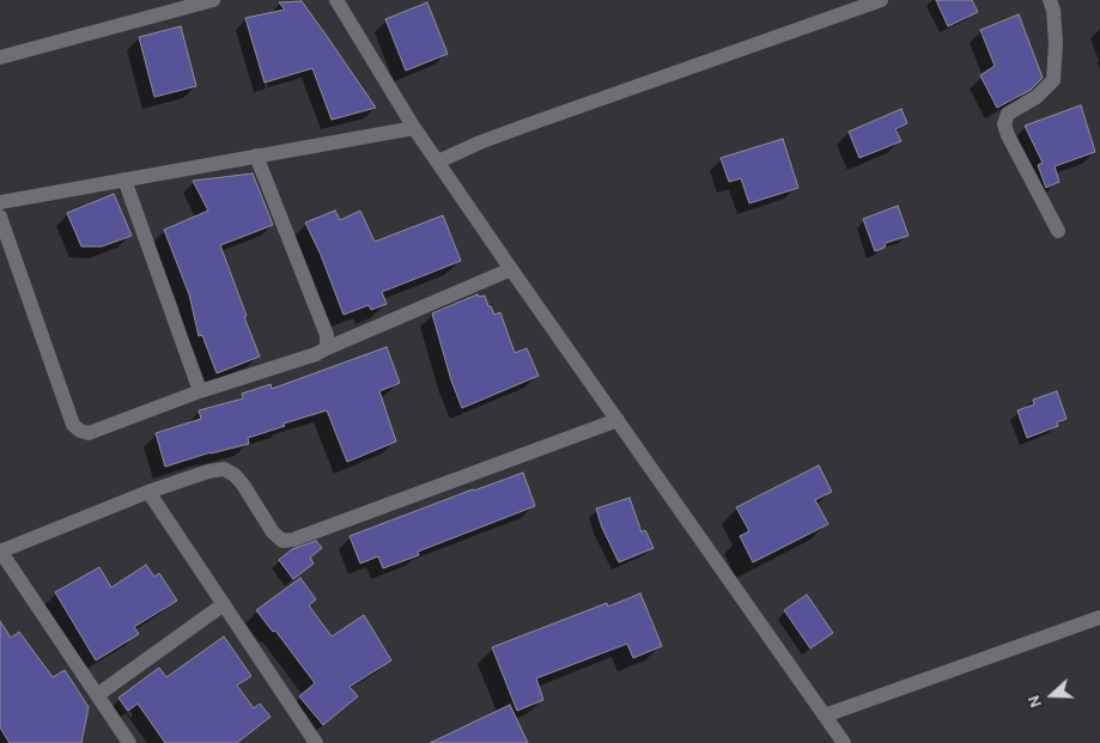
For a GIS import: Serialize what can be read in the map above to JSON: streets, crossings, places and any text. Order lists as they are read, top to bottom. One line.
{"north":"left"}
